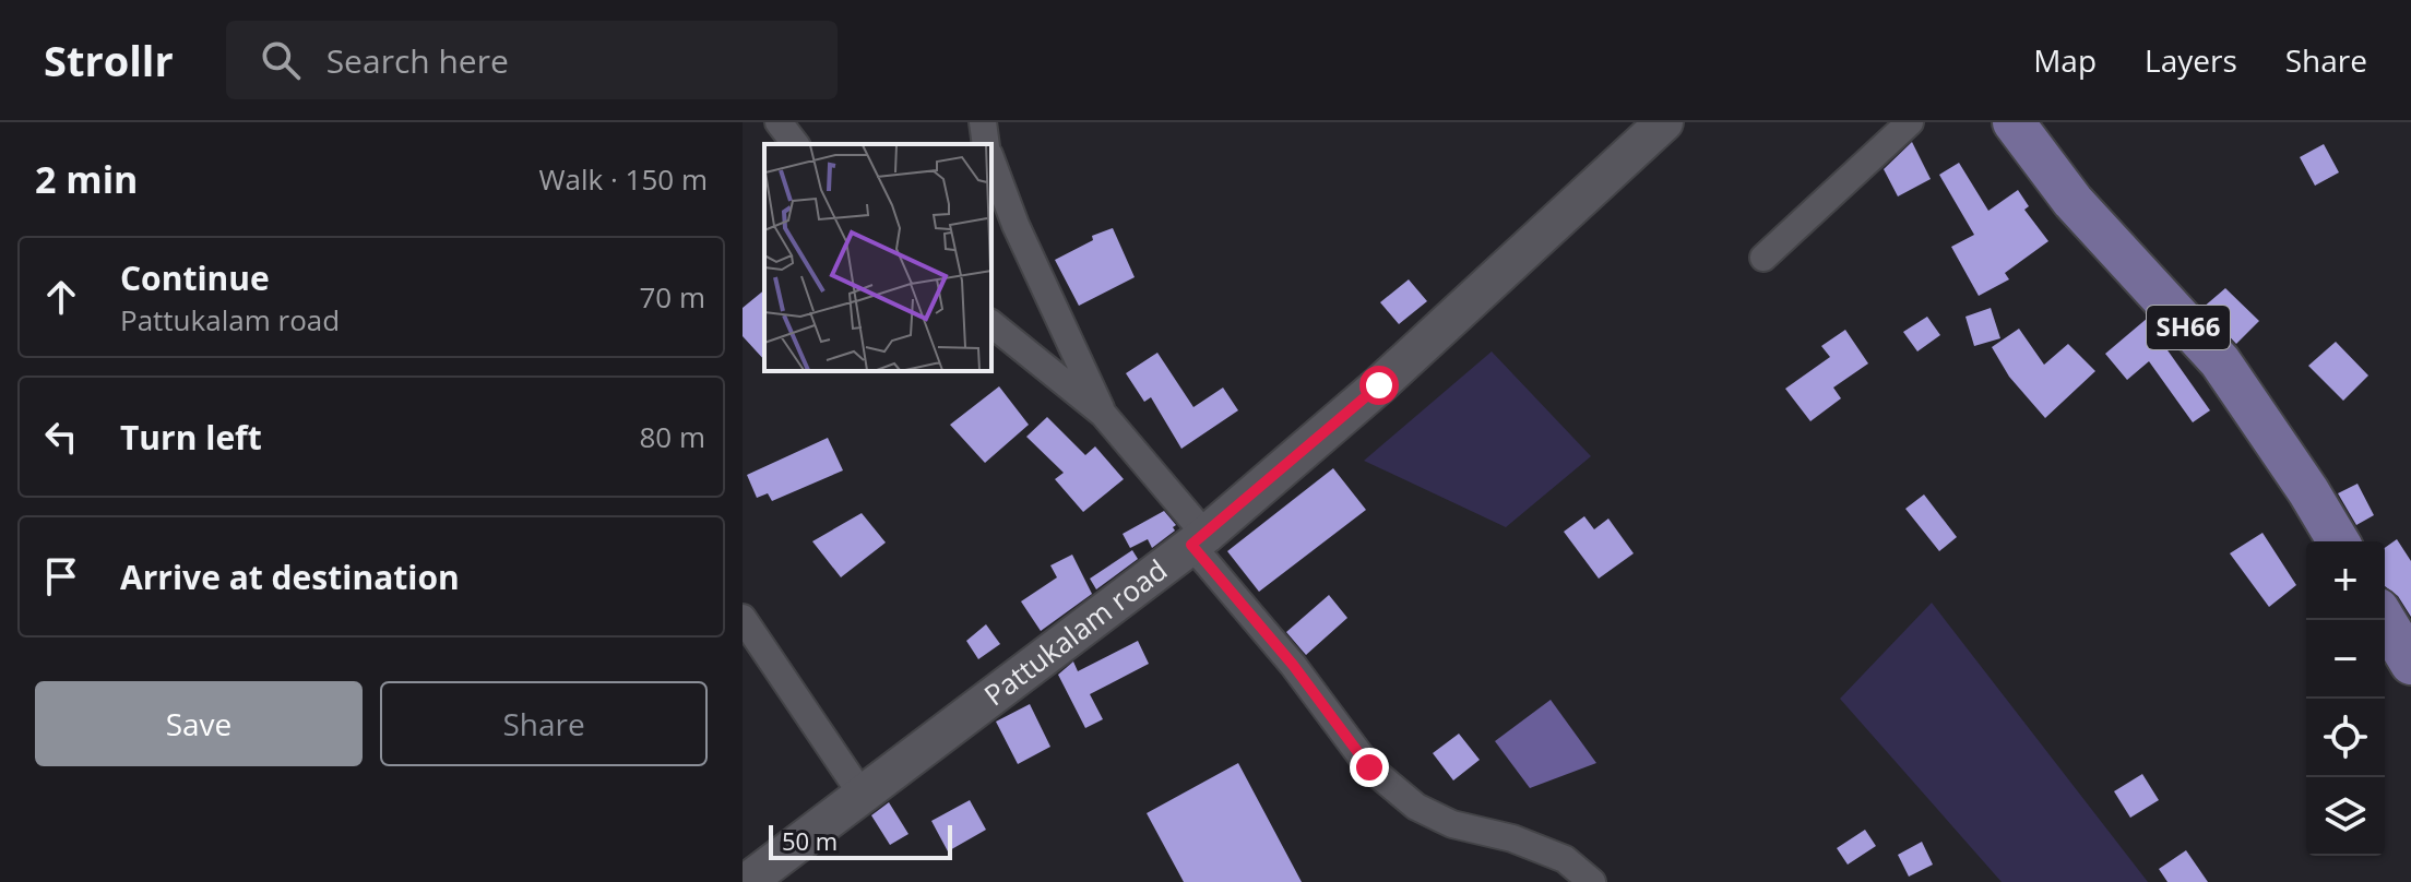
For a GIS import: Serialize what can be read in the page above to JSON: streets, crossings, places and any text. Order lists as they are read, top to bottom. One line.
{"streets":{"main road":["SH66","Pattukalam road"]},"scale_bar":"50 m","page":{"header":"Strollr","search":"Search here","nav":["Map","Layers","Share"],"heading":["2 min","Walk · 150 m"],"list":[["Continue","Pattukalam road","70 m"],["Turn left","80 m"],"Arrive at destination"],"map_buttons":["+","−"],"buttons":["Save","Share"],"scale":"50 m"}}
